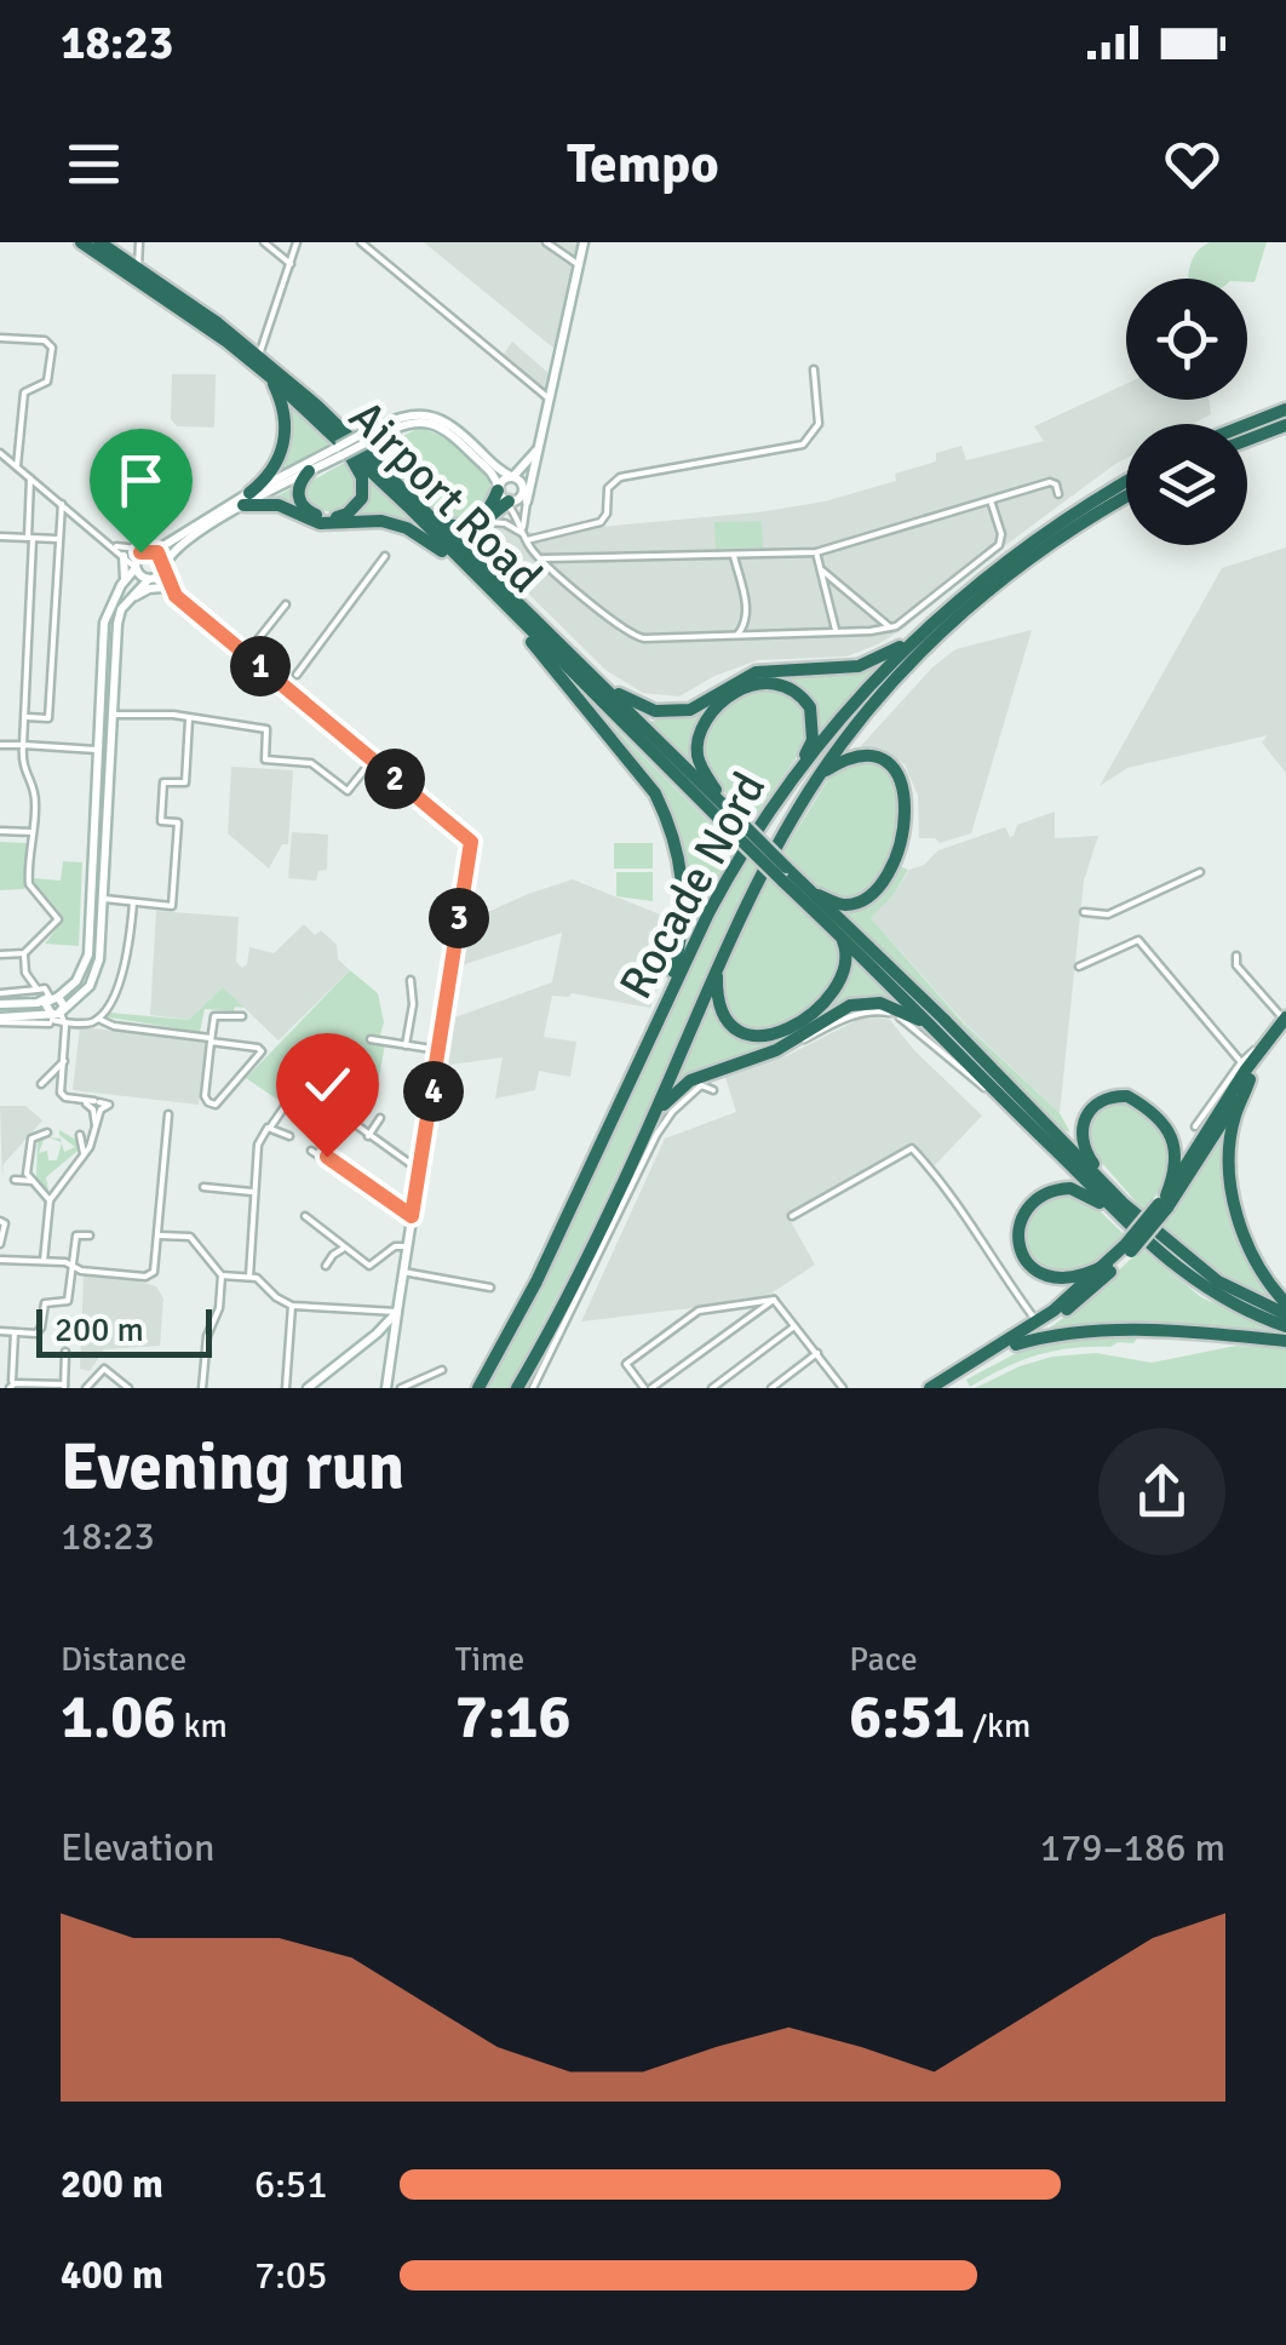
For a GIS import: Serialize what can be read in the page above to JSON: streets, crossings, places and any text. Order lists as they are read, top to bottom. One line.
{"streets":{"highway":["Airport Road","Rocade Nord"]},"scale_bar":"200 m","page":{"status":"18:23","header":"Tempo","pins":["1","2","3","4"],"scale":"200 m","heading":["Evening run","18:23"],"stats":[["Distance","1.06 km"],["Time","7:16"],["Pace","6:51 /km"]],"chart":["Elevation","179–186 m"],"list":[{"name":"200 m","note":"6:51"},{"name":"400 m","note":"7:05"}]}}
